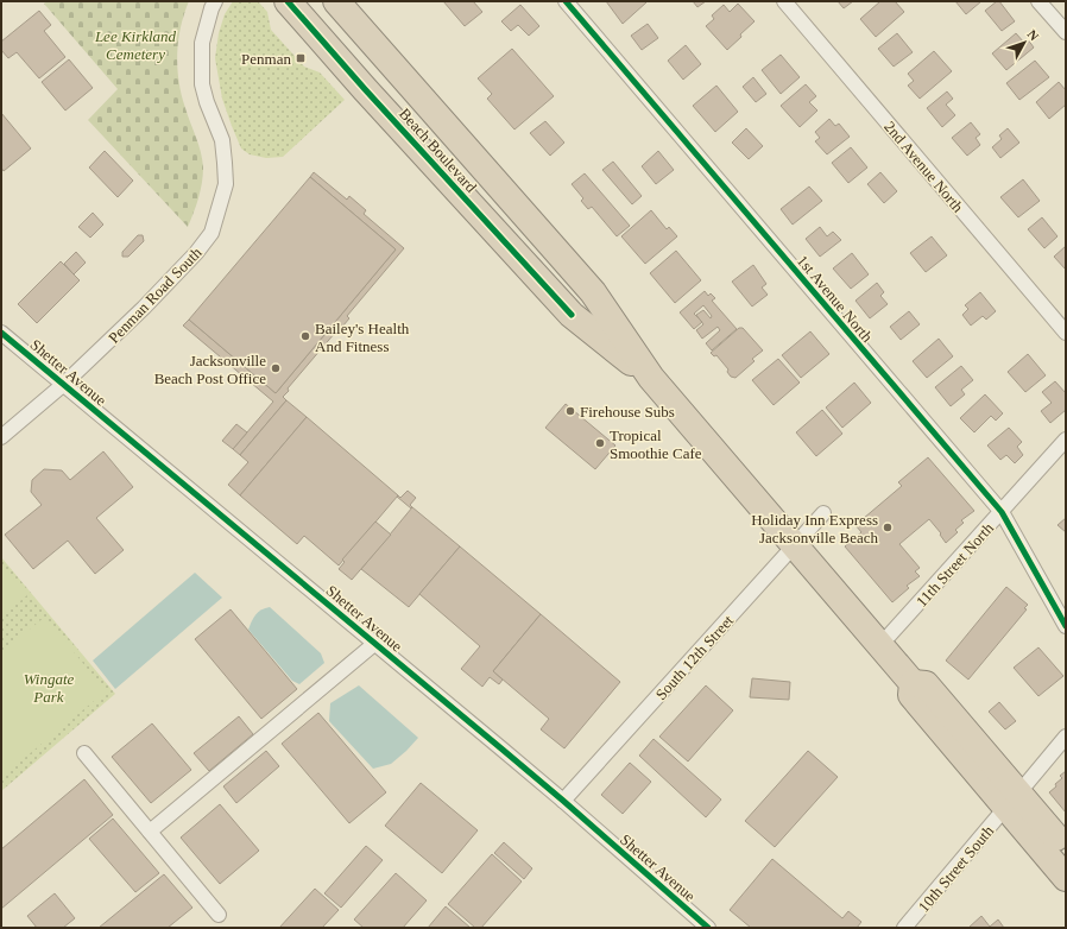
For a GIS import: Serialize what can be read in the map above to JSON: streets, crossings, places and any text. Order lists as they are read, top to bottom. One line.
{"streets":{"highway":["Beach Boulevard"],"street":["2nd Avenue North","Penman Road South","1st Avenue North","Shetter Avenue","11th Street North","South 12th Street","10th Street South"]},"crossings":[["Penman Road South","Shetter Avenue"],["1st Avenue North","11th Street North"],["Shetter Avenue","South 12th Street"]],"parks":["Lee Kirkland Cemetery","Wingate Park"],"places":{"transit":["Penman"],"other":["Bailey's Health And Fitness","Jacksonville Beach Post Office","Firehouse Subs","Tropical Smoothie Cafe","Holiday Inn Express Jacksonville Beach"]},"north":"top right"}
